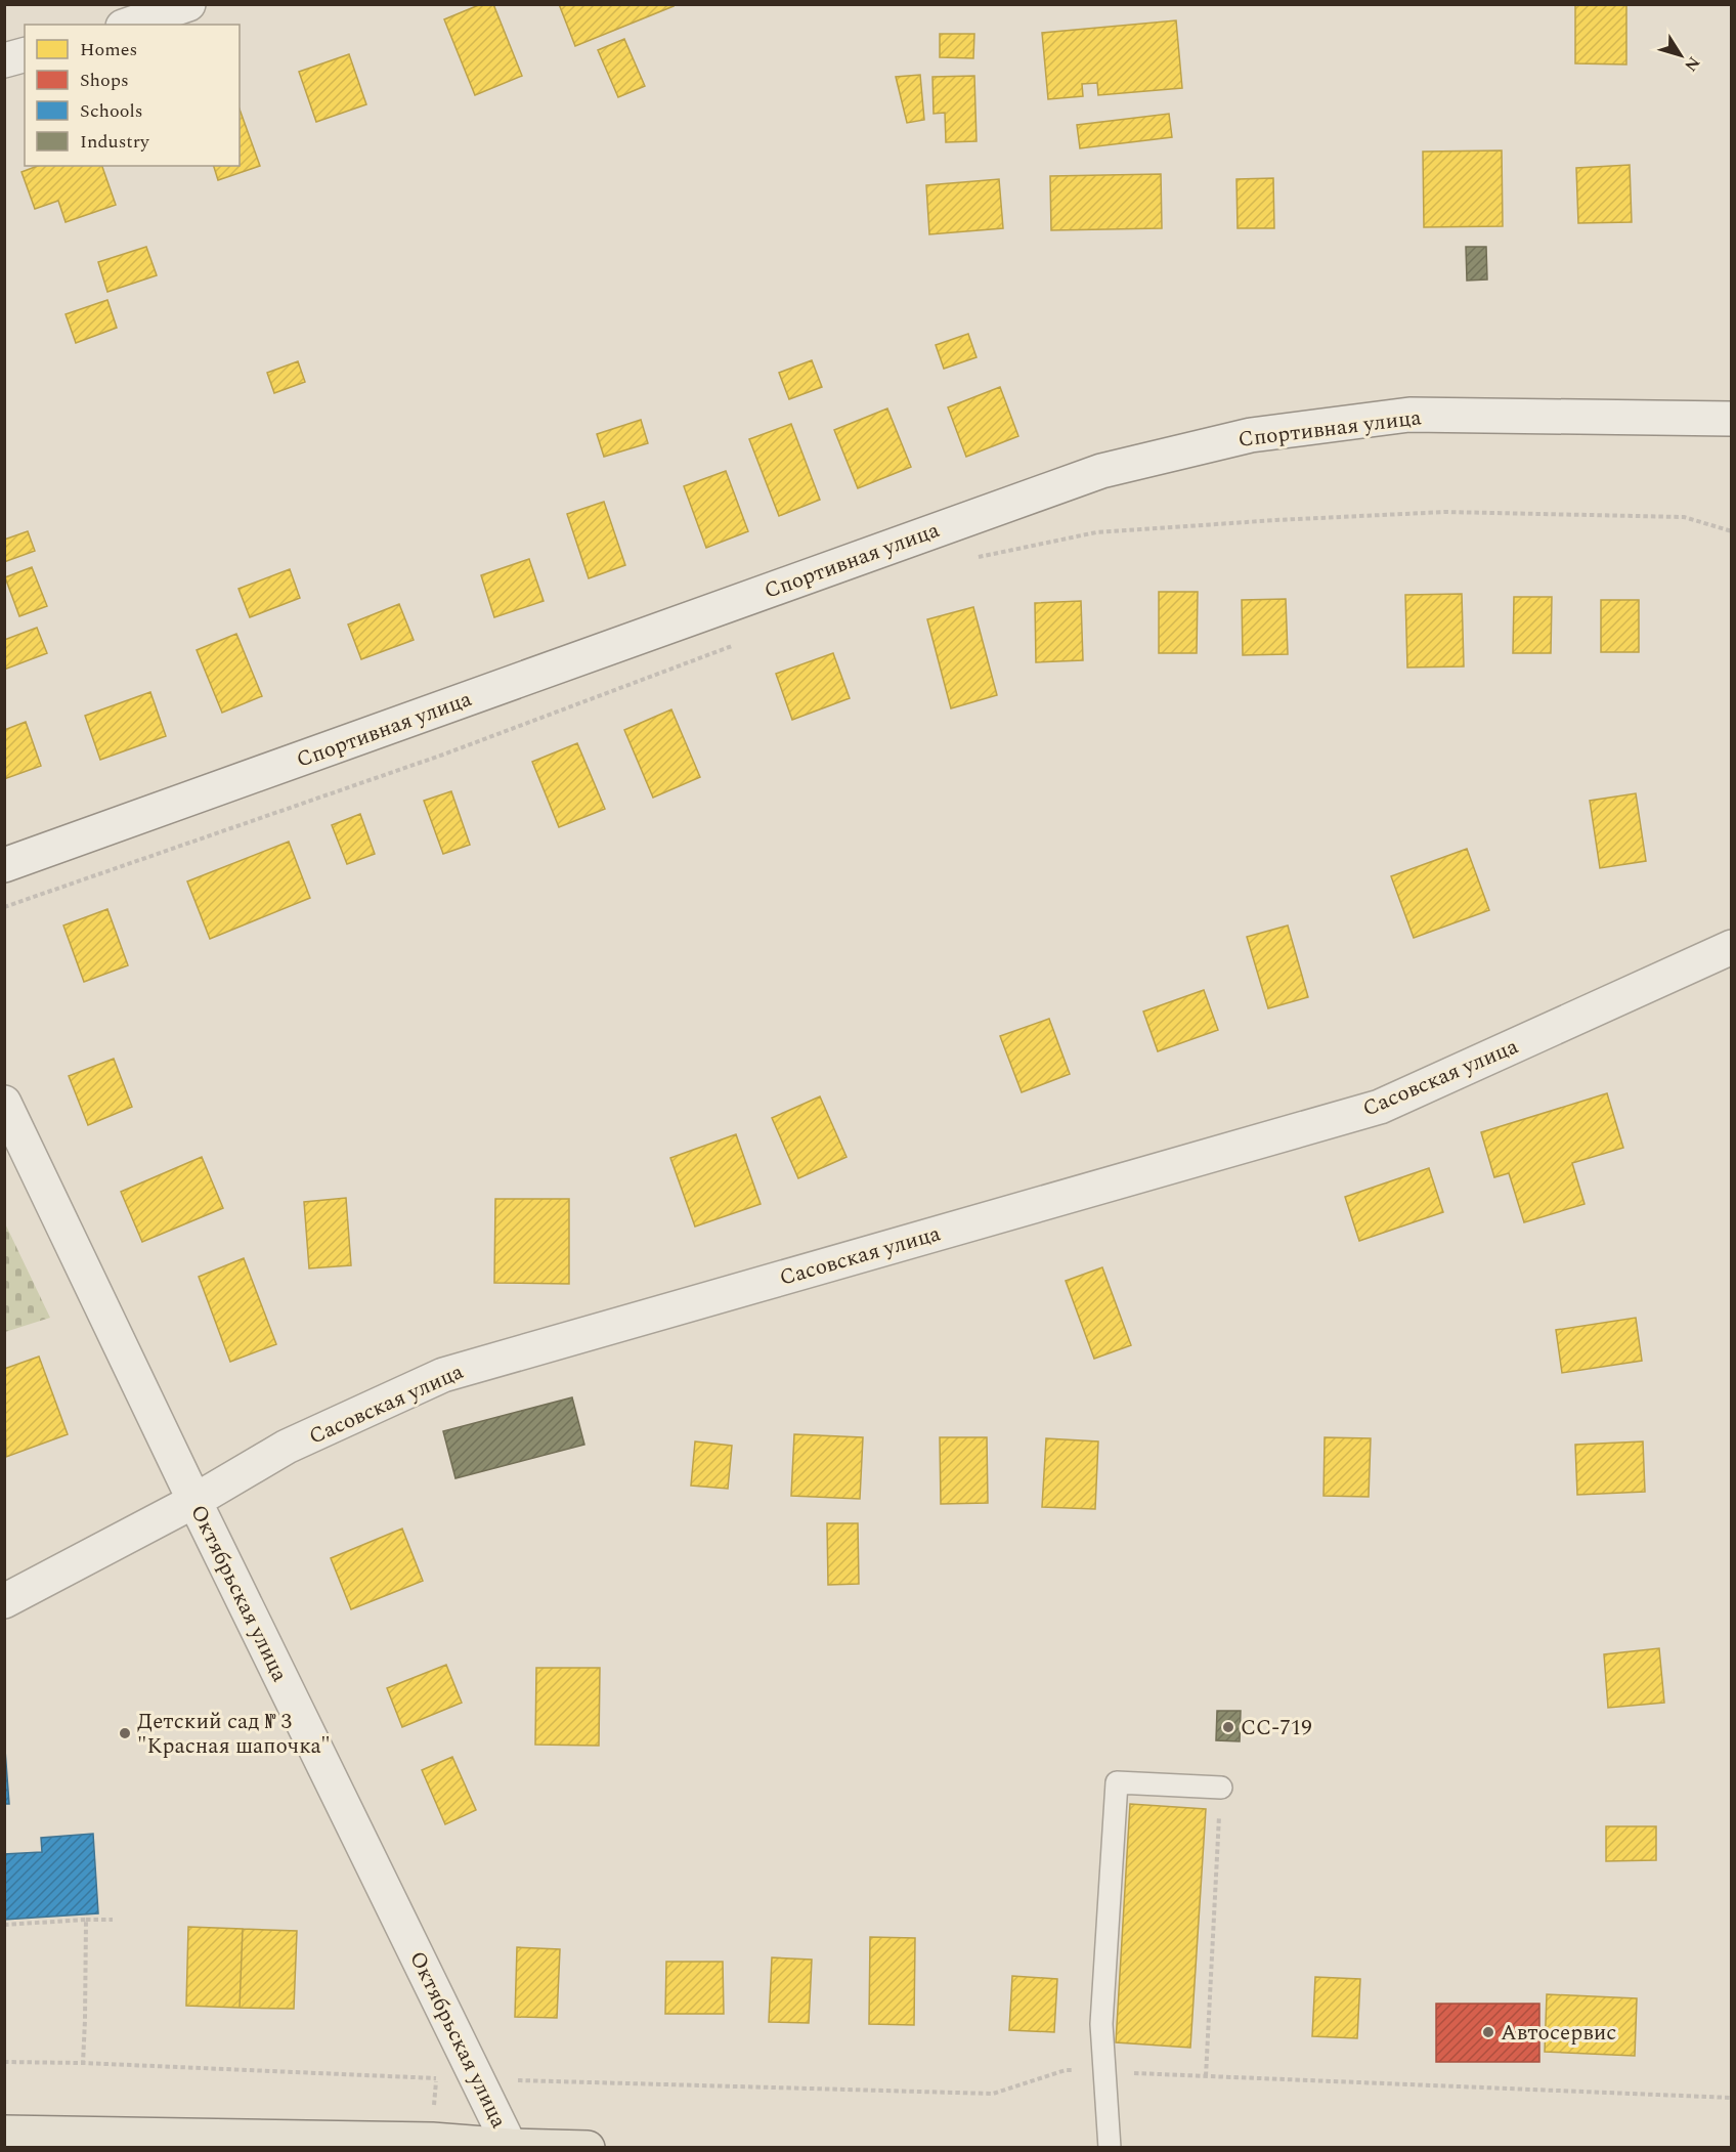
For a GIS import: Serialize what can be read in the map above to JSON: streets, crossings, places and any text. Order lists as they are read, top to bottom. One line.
{"streets":{"street":["Спортивная улица","Сасовская улица","Октябрьская улица"]},"crossings":[["Сасовская улица","Октябрьская улица"]],"places":["СС-719","Детский сад № 3 \"Красная шапочка\"","Автосервис"],"legend":["Homes","Shops","Schools","Industry"],"north":"bottom right"}
